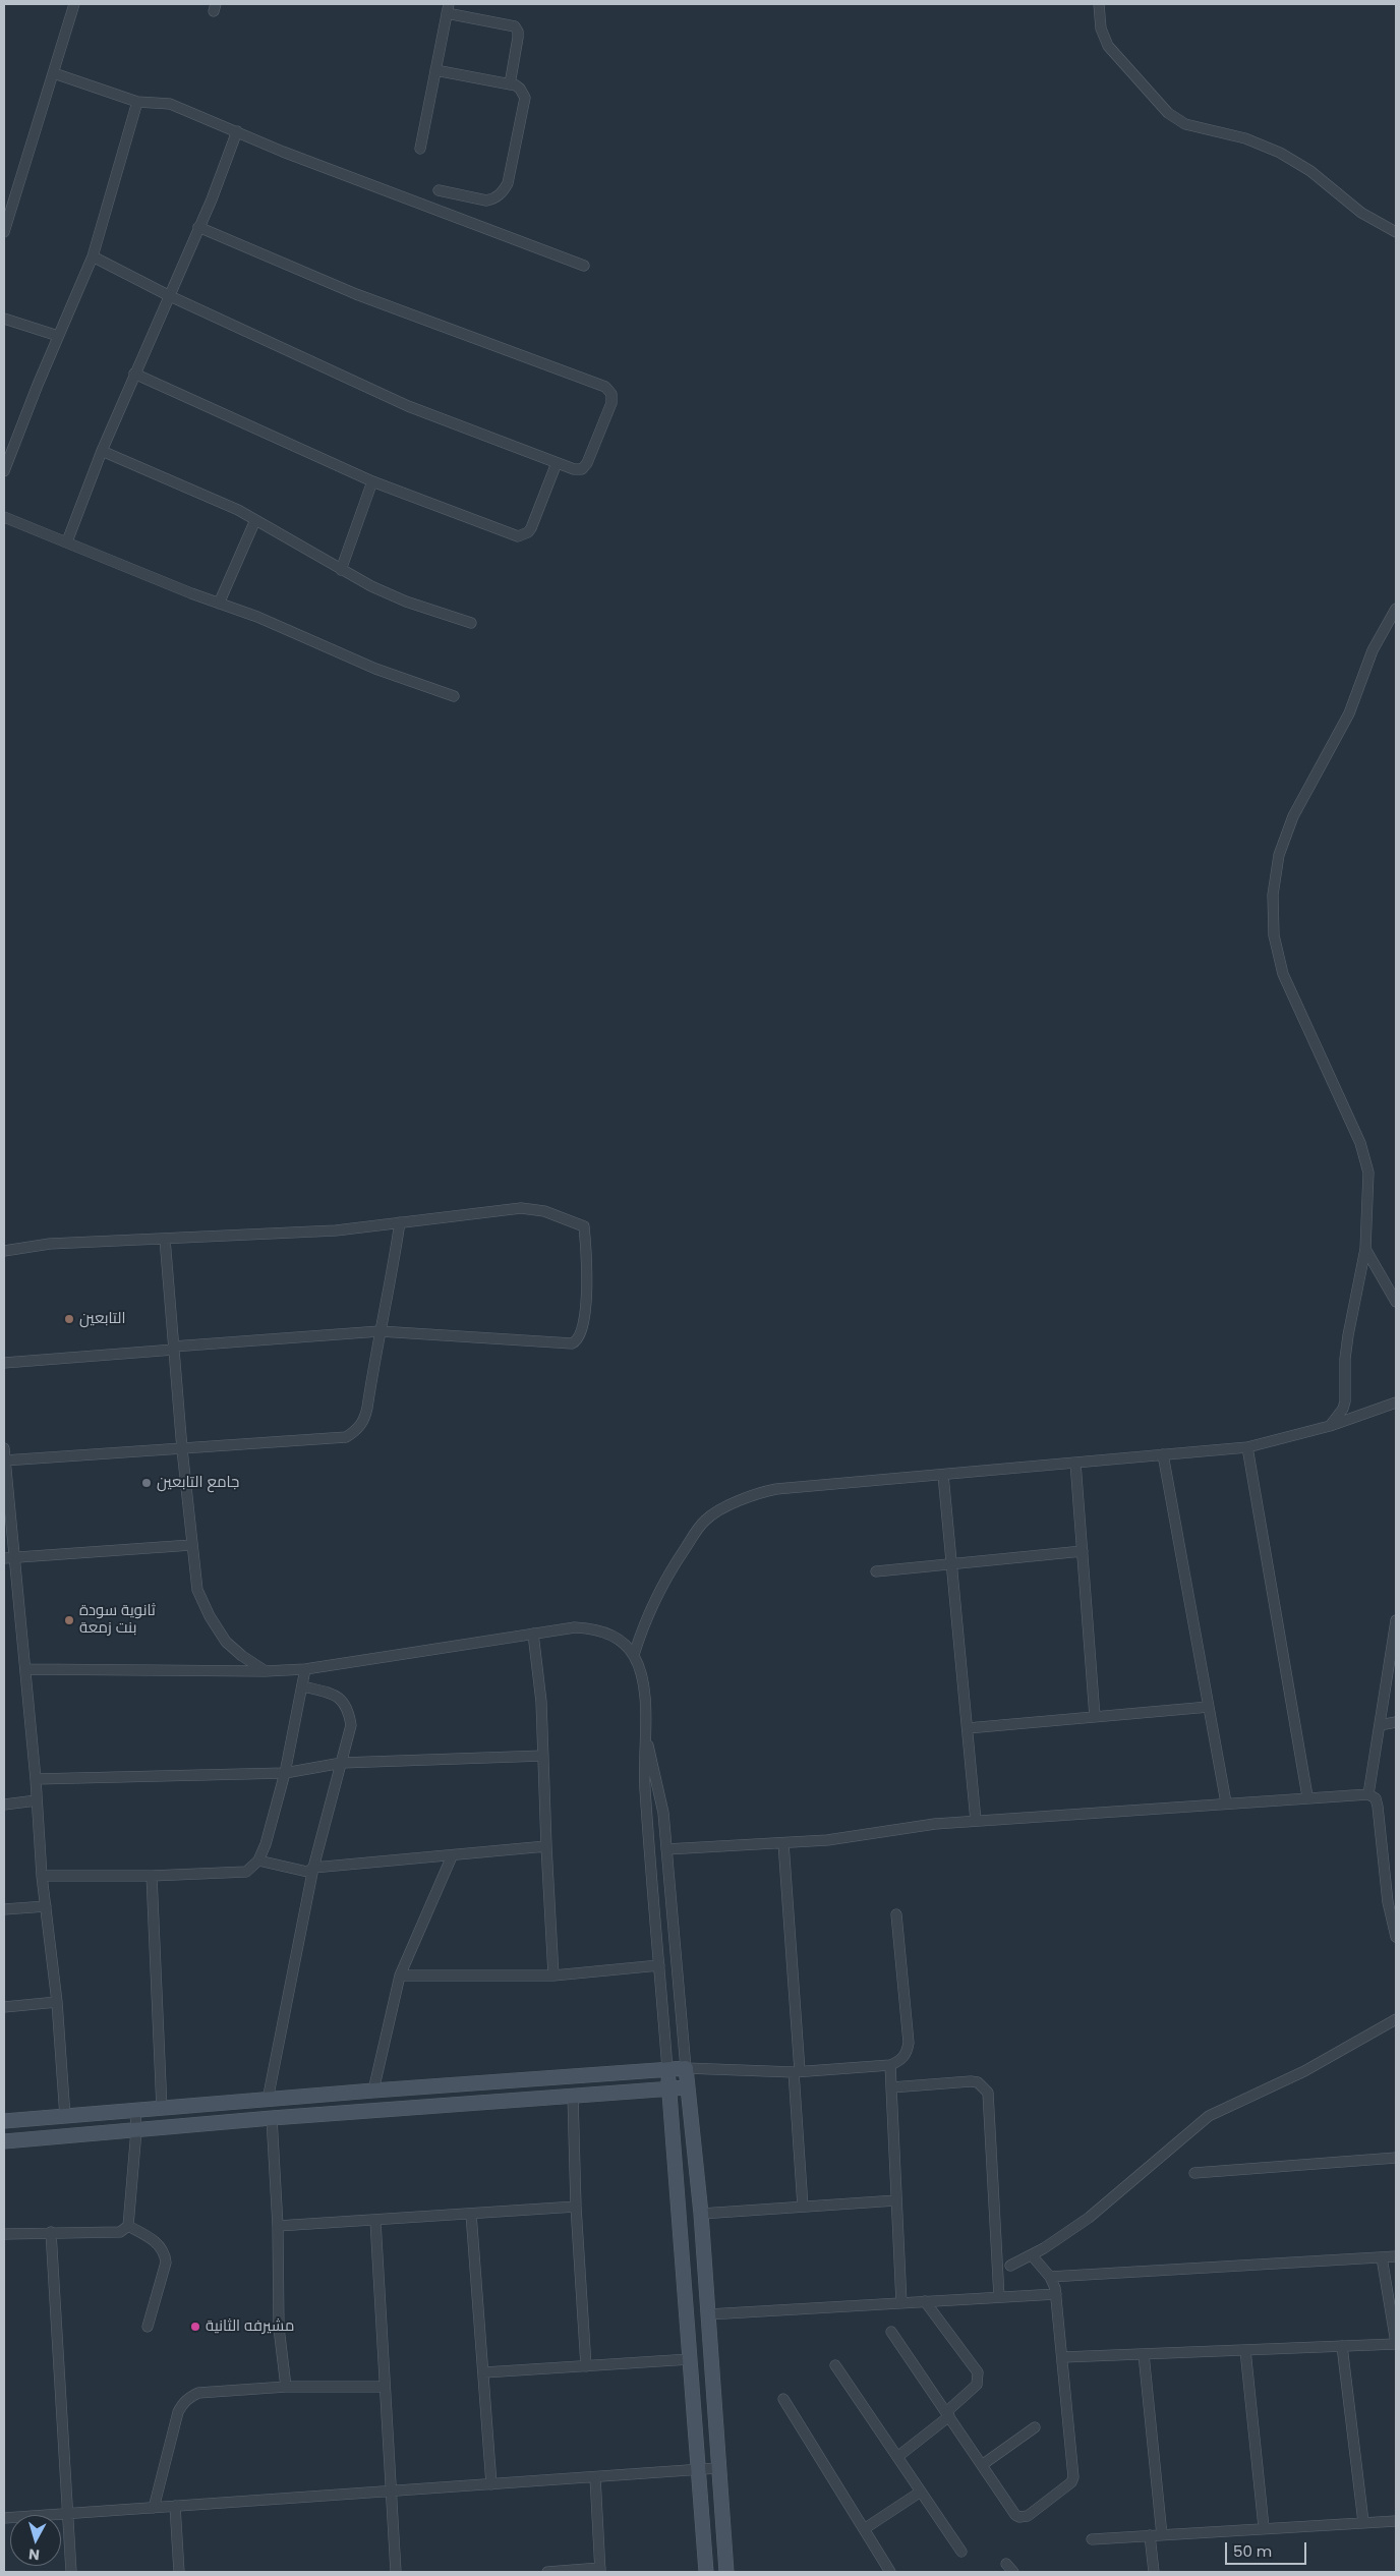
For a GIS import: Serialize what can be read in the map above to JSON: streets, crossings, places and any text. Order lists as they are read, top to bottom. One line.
{"places":["التابعين","جامع التابعين","ثانوية سودة بنت زمعة","مشيرفه الثانية"],"scale_bar":"50 m","north":"bottom"}
